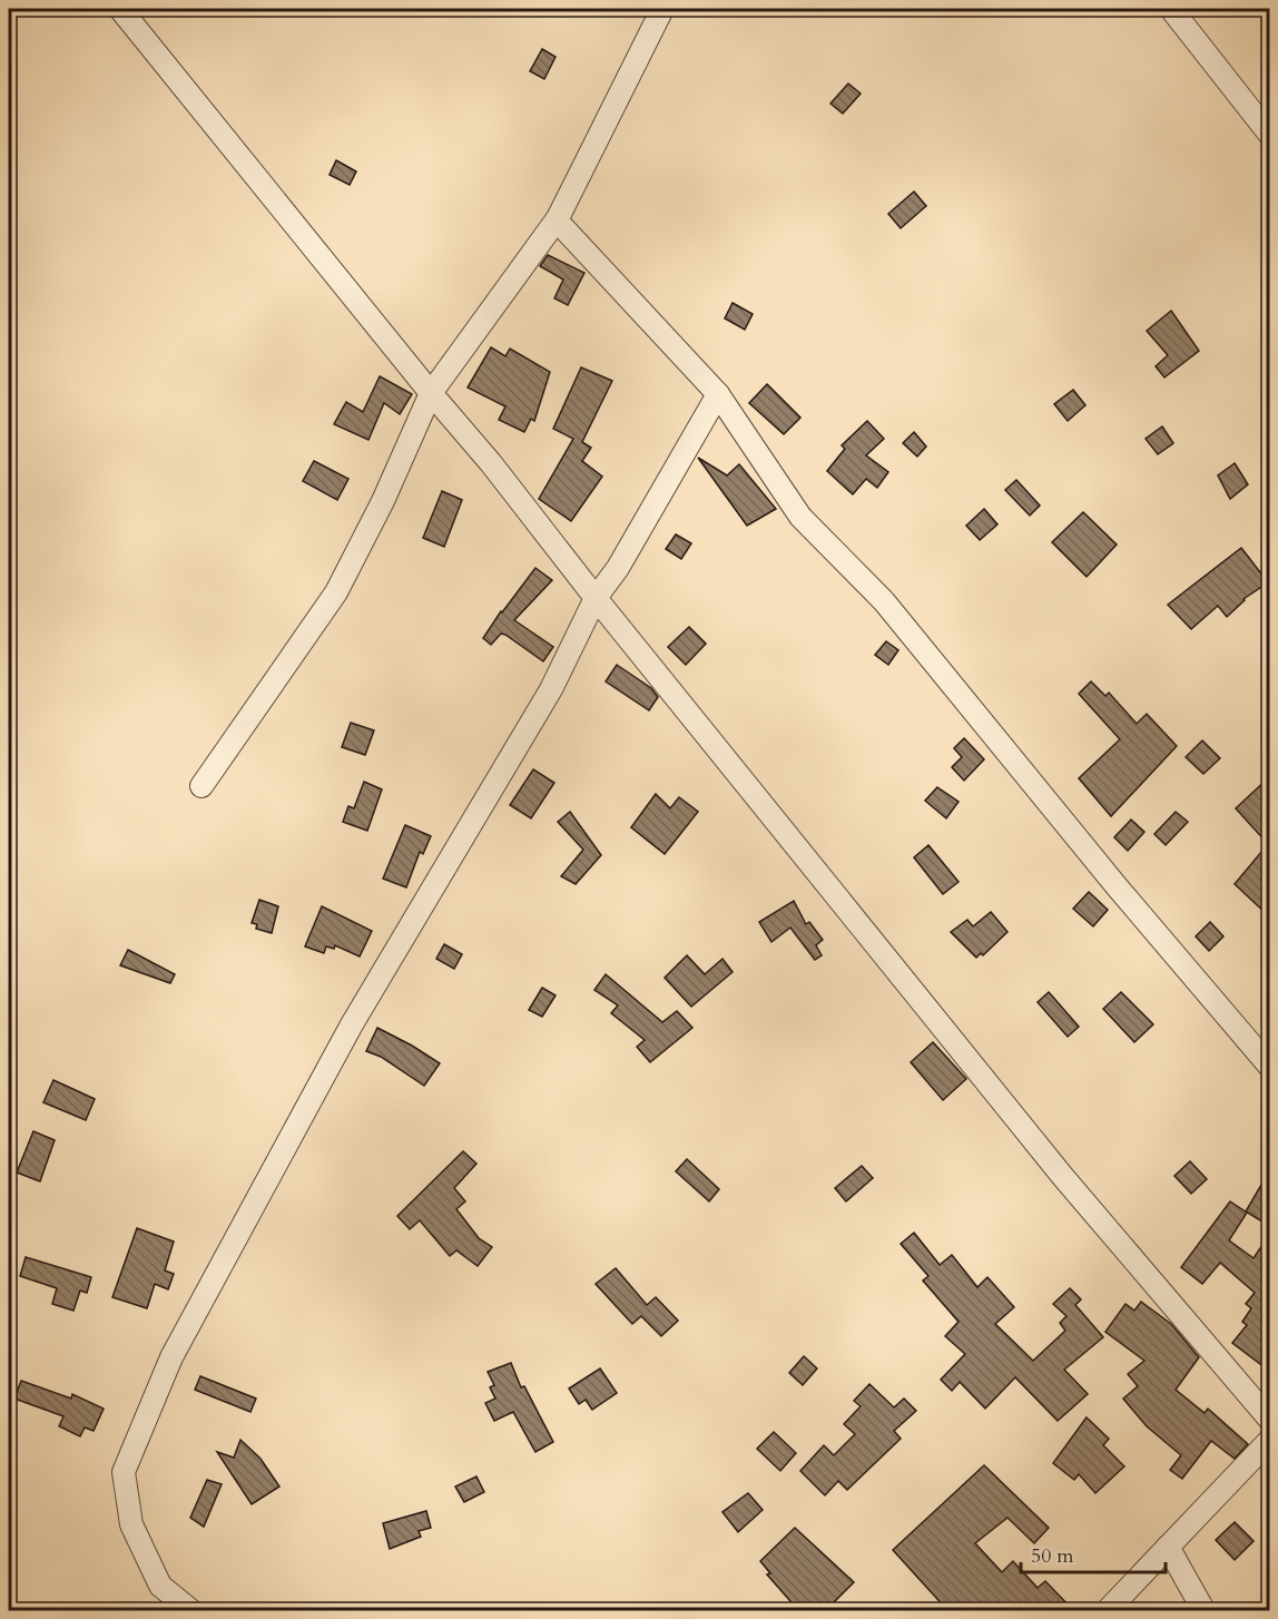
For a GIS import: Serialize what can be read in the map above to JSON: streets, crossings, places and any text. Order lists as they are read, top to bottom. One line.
{"scale_bar":"50 m"}
